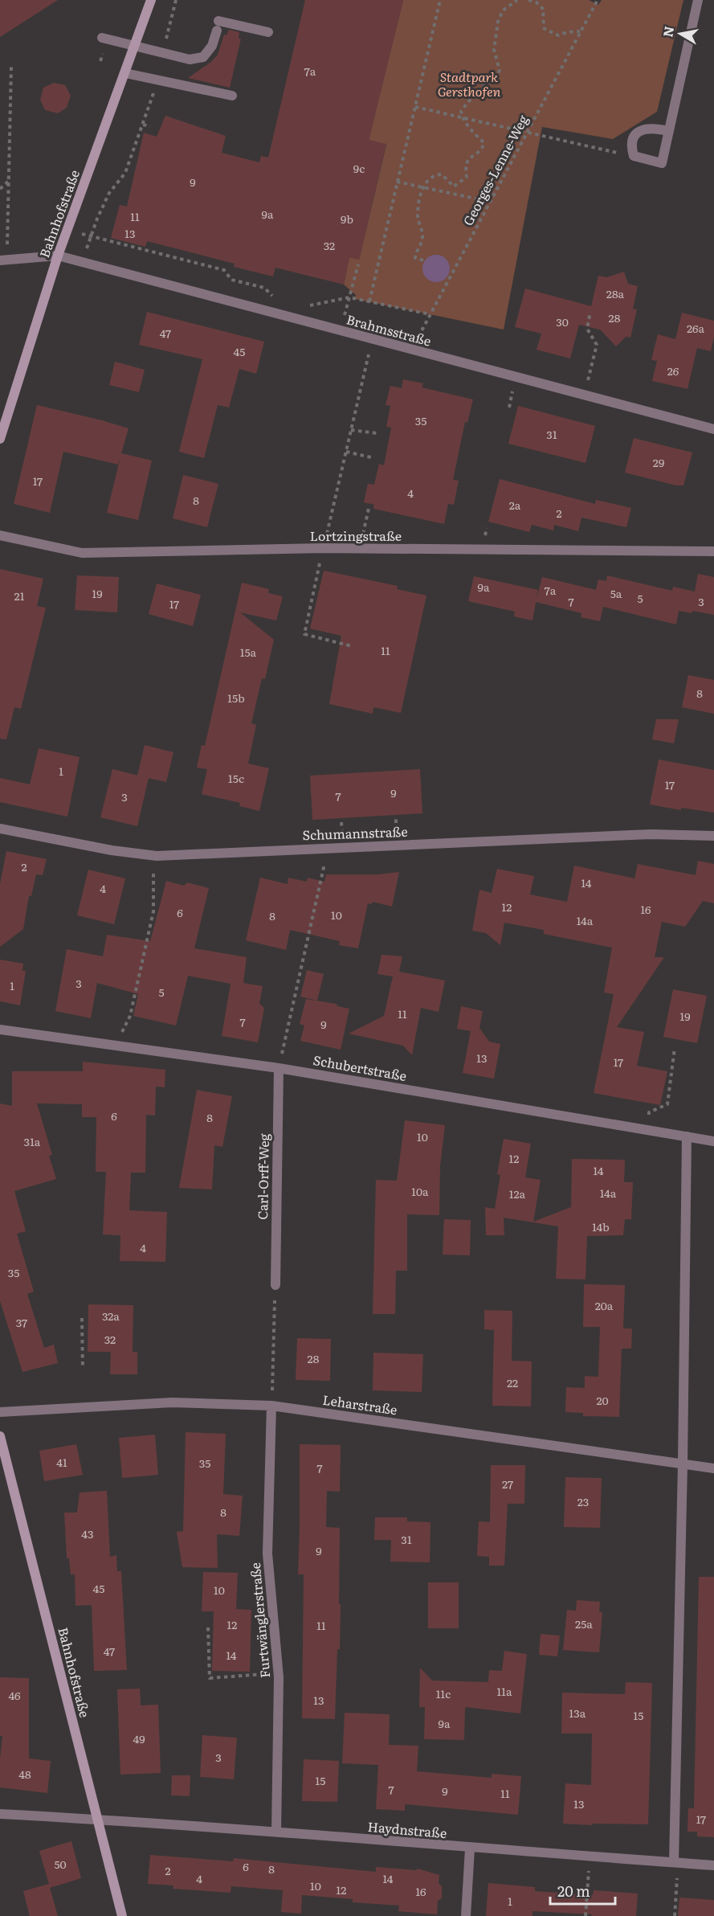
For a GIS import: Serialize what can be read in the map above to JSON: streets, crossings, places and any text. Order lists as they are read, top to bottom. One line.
{"streets":{"main road":["Bahnhofstraße"],"street":["Brahmsstraße","Lortzingstraße","Schumannstraße","Schubertstraße","Carl-Orff-Weg","Leharstraße","Furtwänglerstraße","Haydnstraße"],"path":["Georges-Lenne-Weg"]},"crossings":[["Georges-Lenne-Weg","Brahmsstraße"],["Bahnhofstraße","Brahmsstraße"],["Bahnhofstraße","Haydnstraße"],["Schubertstraße","Carl-Orff-Weg"],["Leharstraße","Furtwänglerstraße"],["Furtwänglerstraße","Haydnstraße"]],"parks":["Stadtpark Gersthofen"],"house_numbers":["7a","9c","9","9a","11","9b","13","32","28a","28","30","26a","47","45","26","35","31","29","17","4","8","2a","2","9a","7a","19","5a","21","5","7","3","17","11","15a","8","15b","1","15c","17","9","7","3","2","14","4","12","16","6","10","8","14a","3","1","5","11","19","7","9","13","17","6","8","10","31a","12","14","10a","14a","12a","14b","4","35","20a","32a","37","32","28","22","20","41","35","7","27","23","8","43","31","9","45","10","25a","12","11","47","14","11a","11c","46","13","13a","15","9a","49","3","48","15","7","9","11","13","17","50","6","8","2","4","14","10","12","16","1"],"scale_bar":"20 m","north":"left"}
